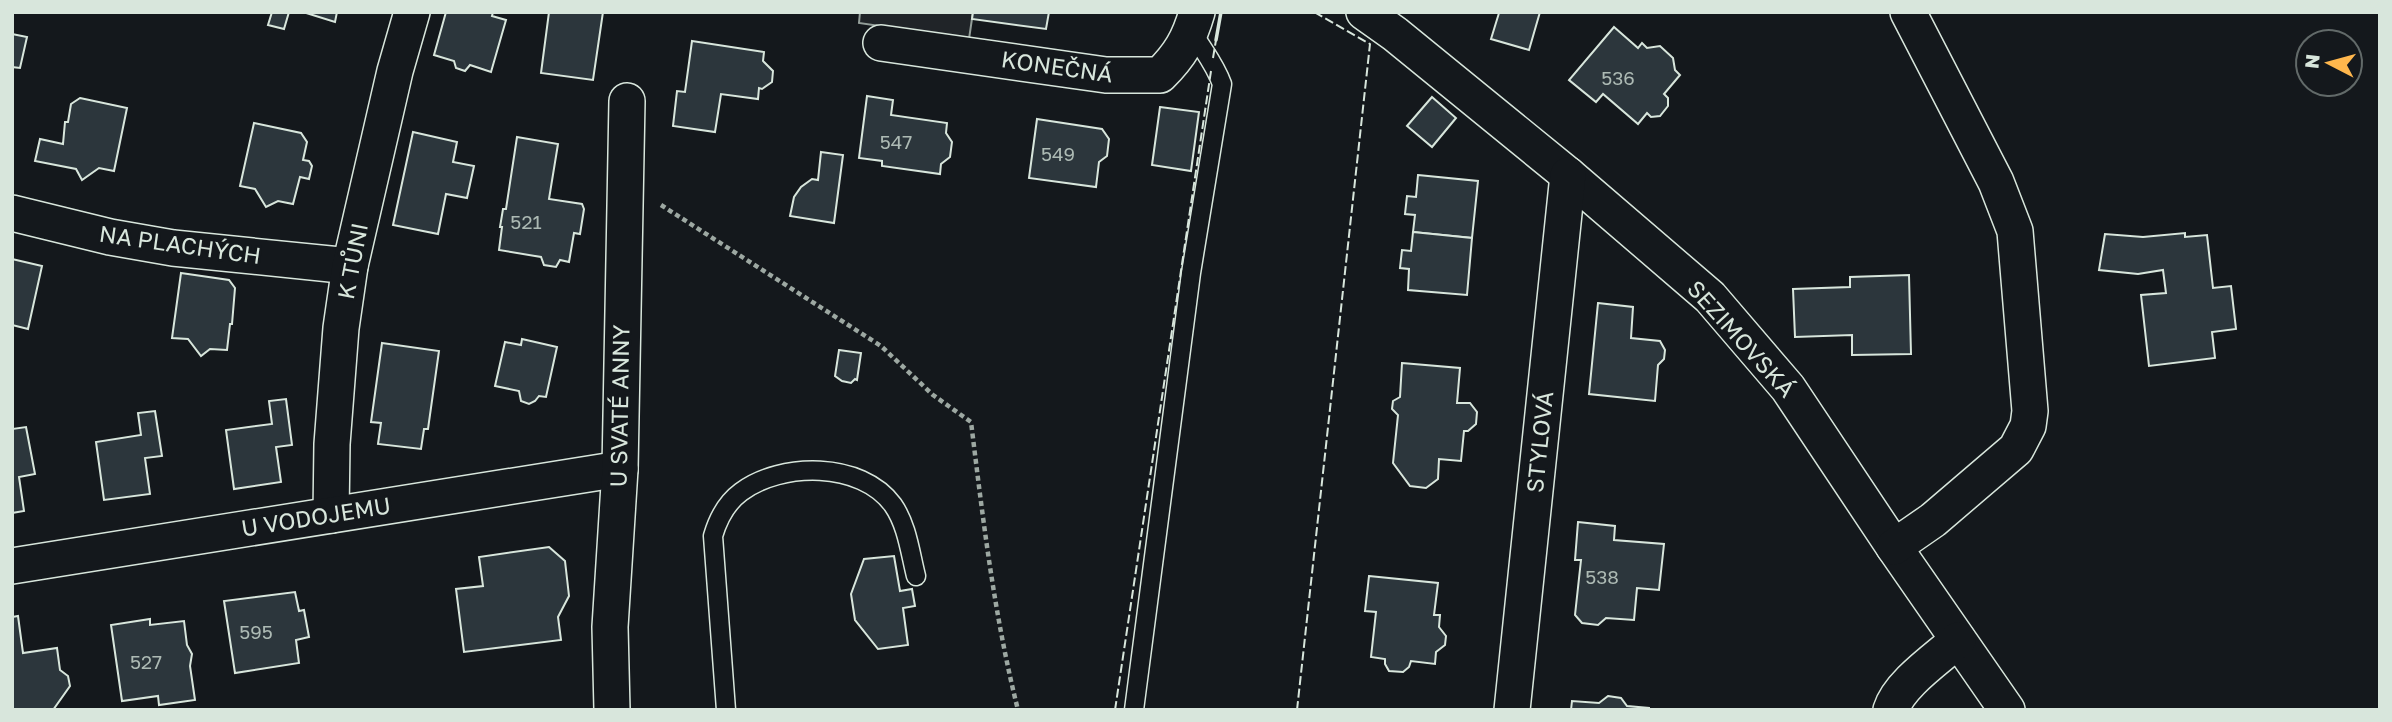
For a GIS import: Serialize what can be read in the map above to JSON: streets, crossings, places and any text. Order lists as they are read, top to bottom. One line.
{"streets":{"street":["KONEČNÁ","NA PLACHÝCH","K TŮNI","SEZIMOVSKÁ","U SVATÉ ANNY","STYLOVÁ","U VODOJEMU"]},"crossings":[["NA PLACHÝCH","K TŮNI"],["K TŮNI","U VODOJEMU"],["SEZIMOVSKÁ","STYLOVÁ"],["U SVATÉ ANNY","U VODOJEMU"]],"house_numbers":["536","547","549","521","538","595","527"],"north":"left"}
